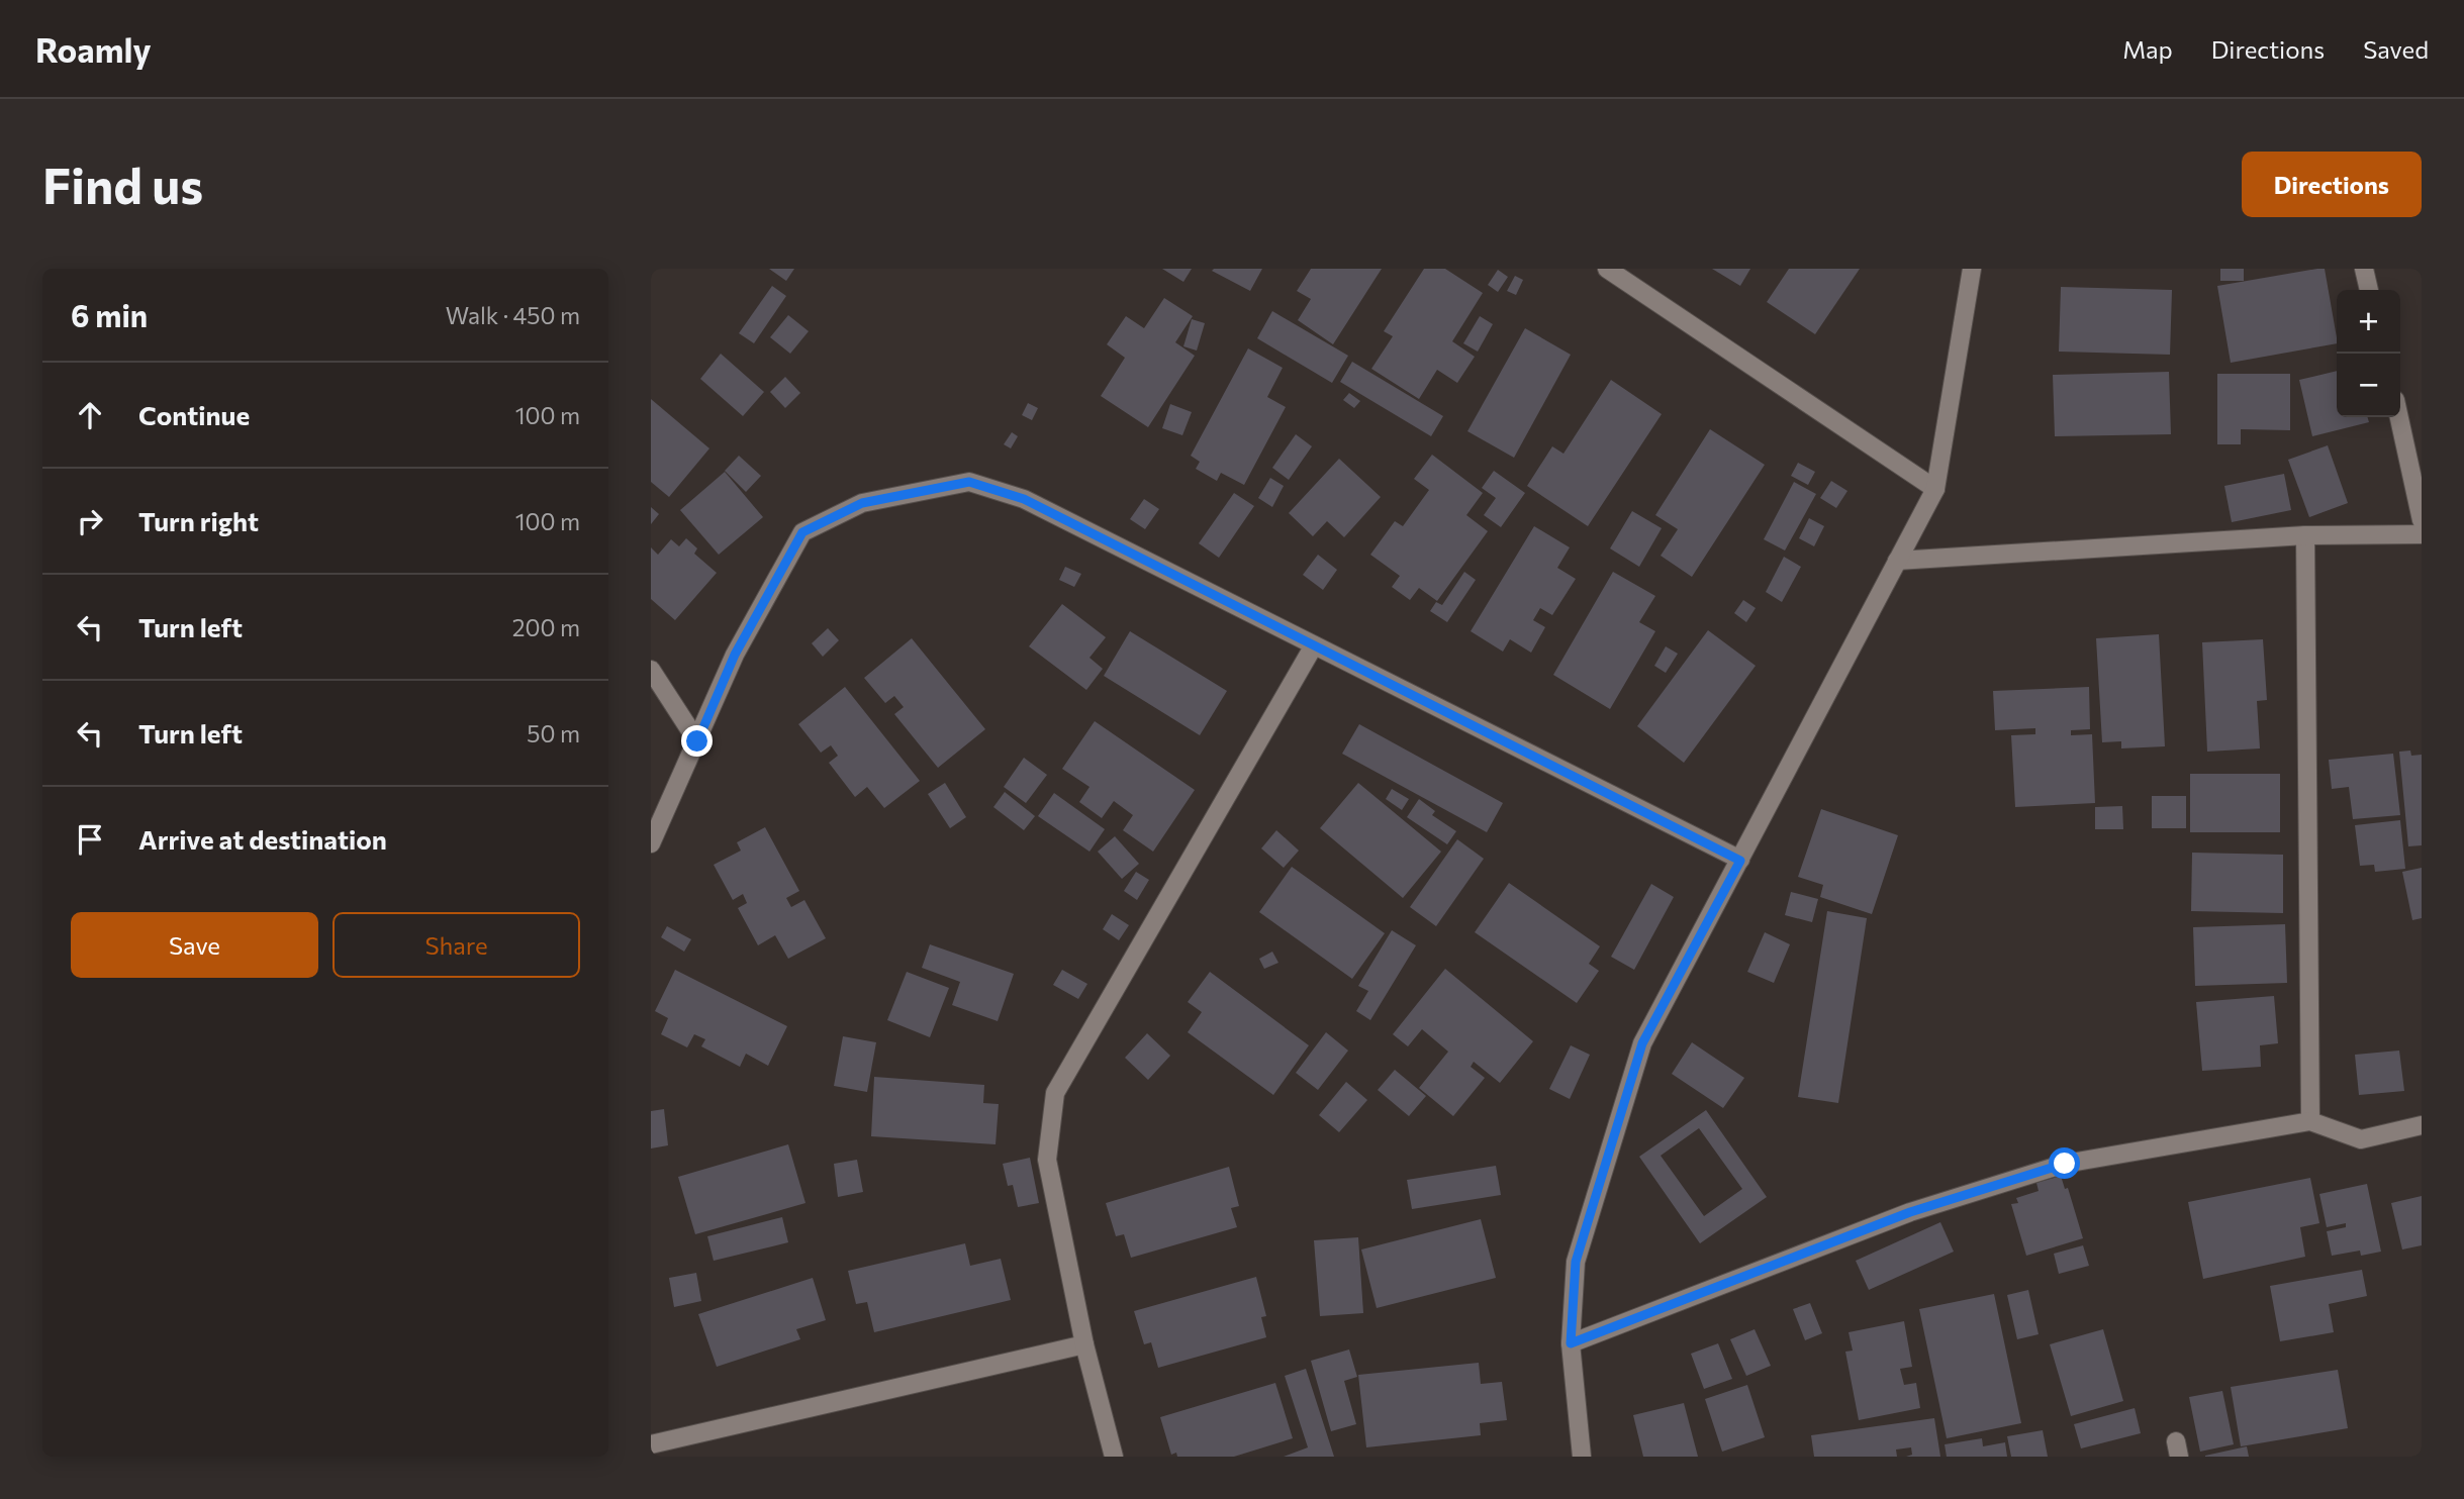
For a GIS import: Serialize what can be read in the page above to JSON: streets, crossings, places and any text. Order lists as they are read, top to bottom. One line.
{"page":{"header":"Roamly","nav":["Map","Directions","Saved"],"buttons":["Directions",["Save","Share"]],"title":"Find us","heading":["6 min","Walk · 450 m"],"map_buttons":["+","−"],"list":[["Continue","100 m"],["Turn right","100 m"],["Turn left","200 m"],["Turn left","50 m"],"Arrive at destination"]}}
